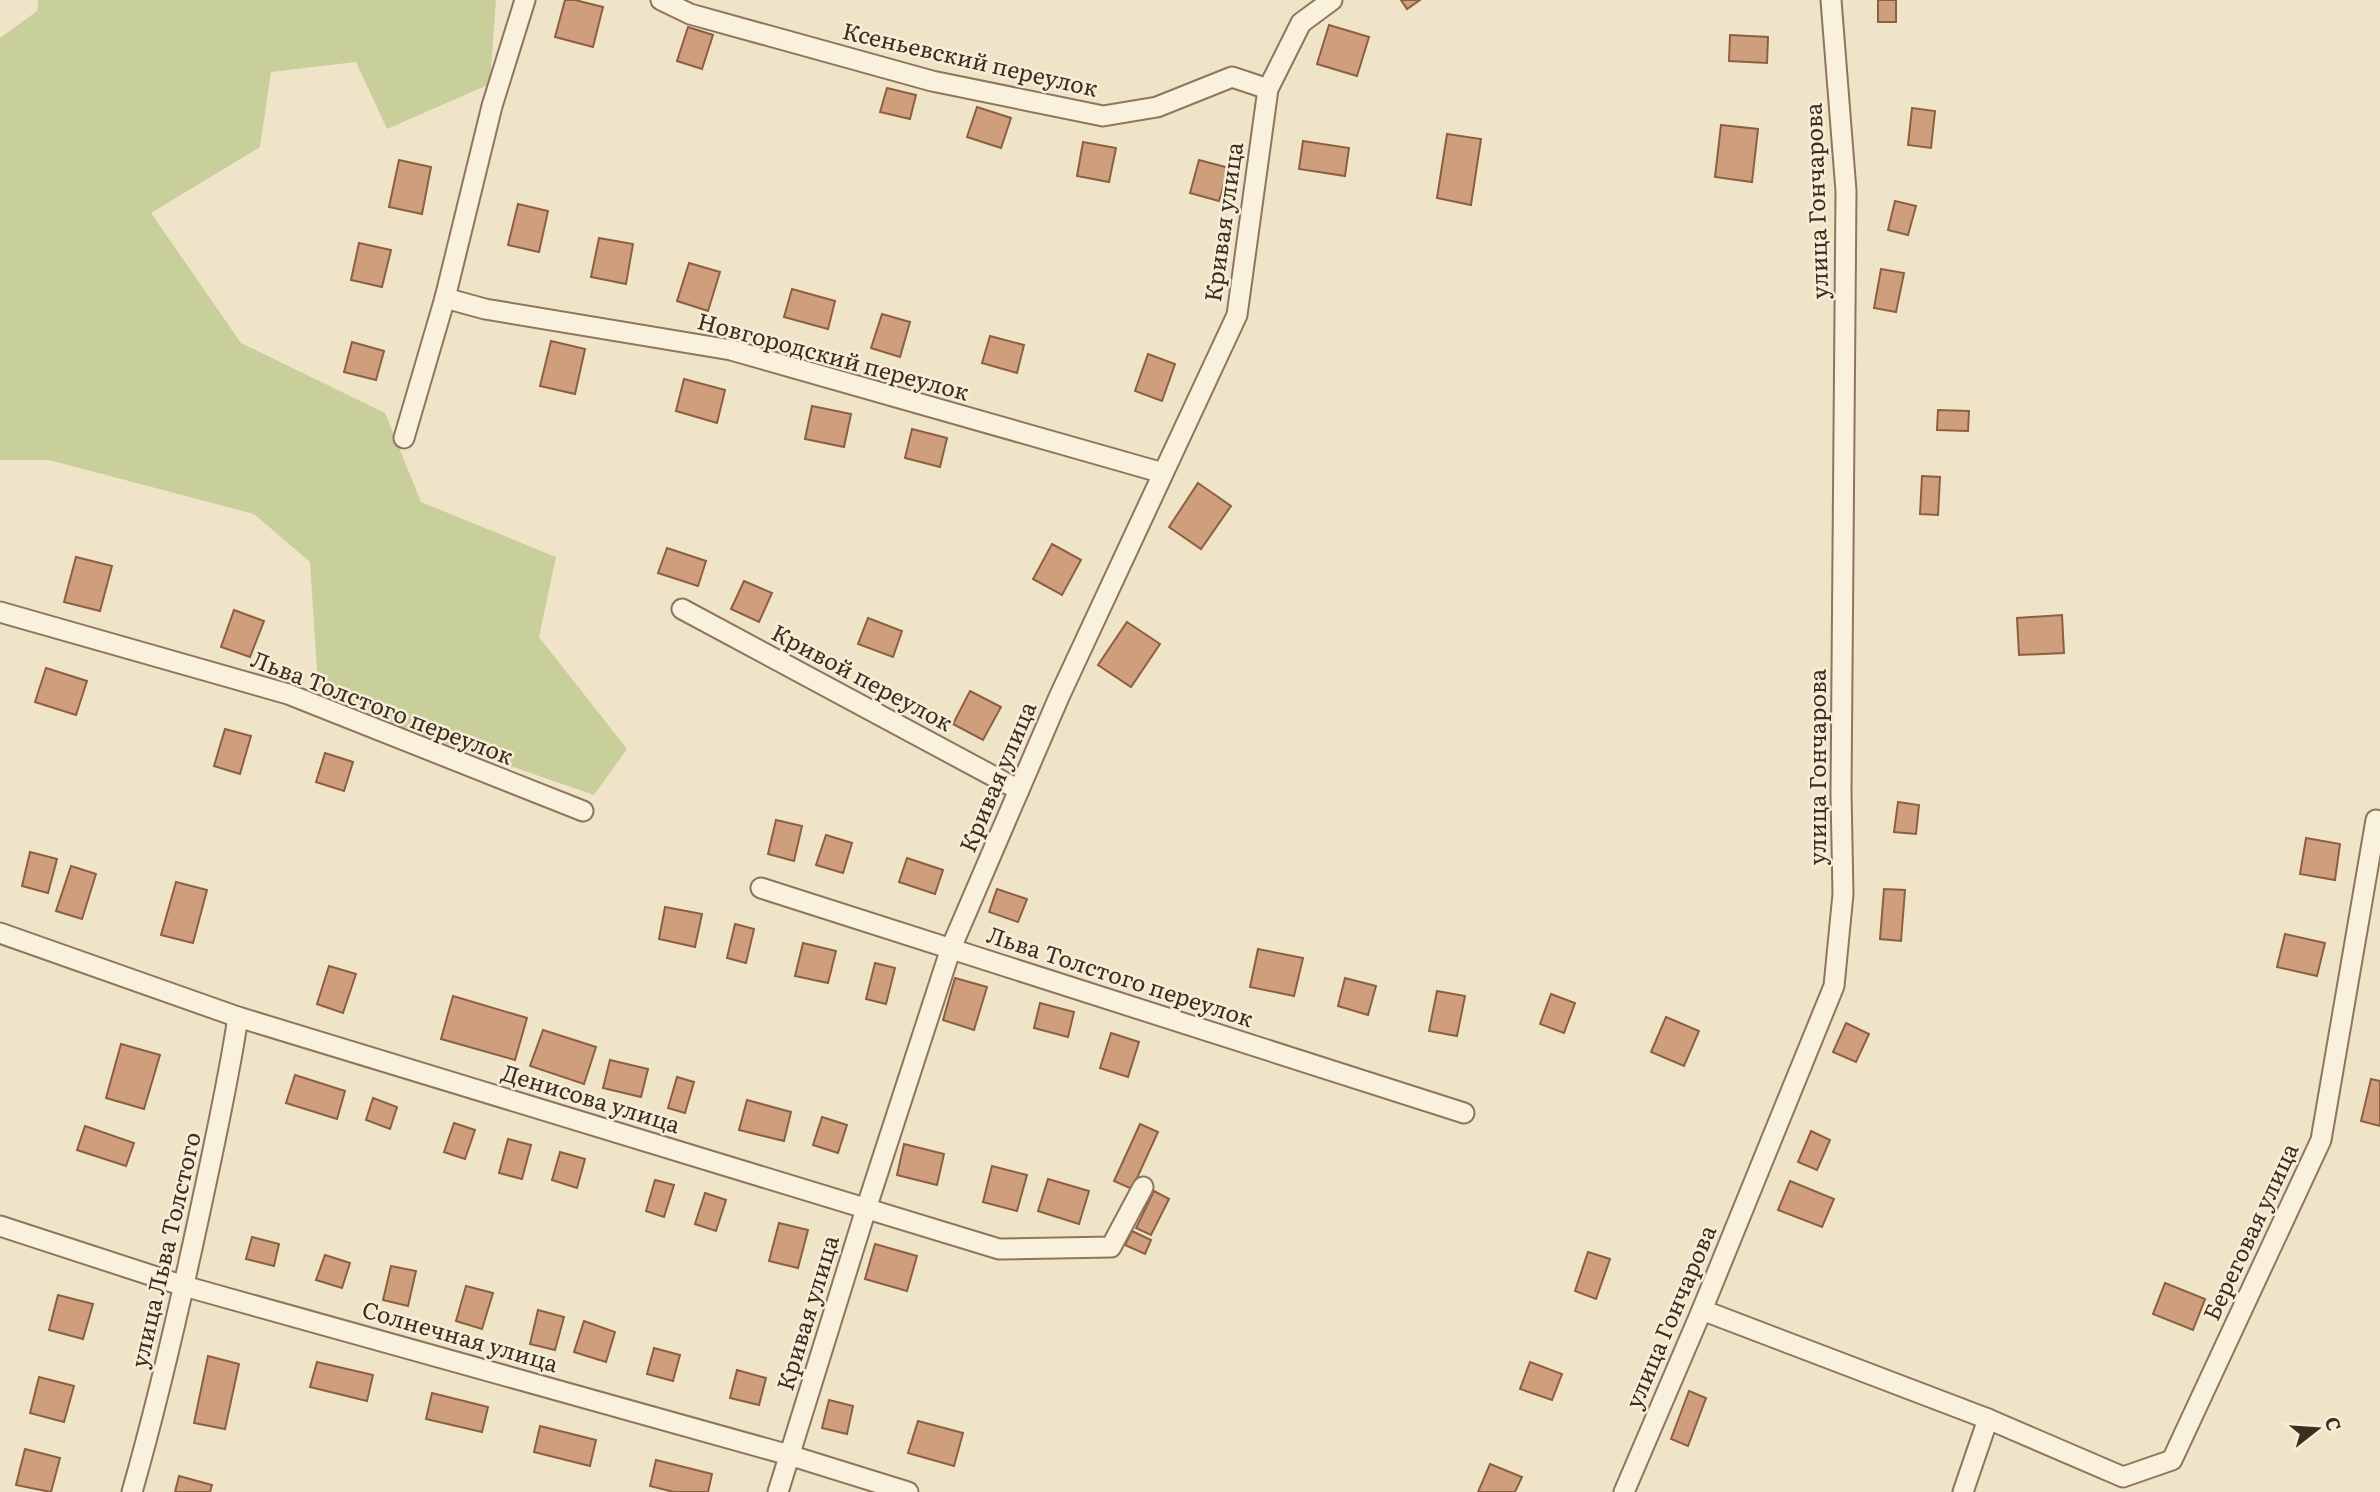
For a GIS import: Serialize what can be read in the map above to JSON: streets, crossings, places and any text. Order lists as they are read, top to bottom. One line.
{"streets":{"street":["Ксеньевский переулок","улица Гончарова","Кривая улица","Новгородский переулок","Кривой переулок","Льва Толстого переулок","Денисова улица","Береговая улица","улица Льва Толстого","Солнечная улица"]},"crossings":[["Ксеньевский переулок","Кривая улица"],["улица Гончарова","Береговая улица"],["Кривая улица","Новгородский переулок"],["Кривая улица","Кривой переулок"],["Кривая улица","Льва Толстого переулок"],["Кривая улица","Денисова улица"],["Кривая улица","Солнечная улица"],["Денисова улица","улица Льва Толстого"],["улица Льва Толстого","Солнечная улица"]],"north":"right"}
